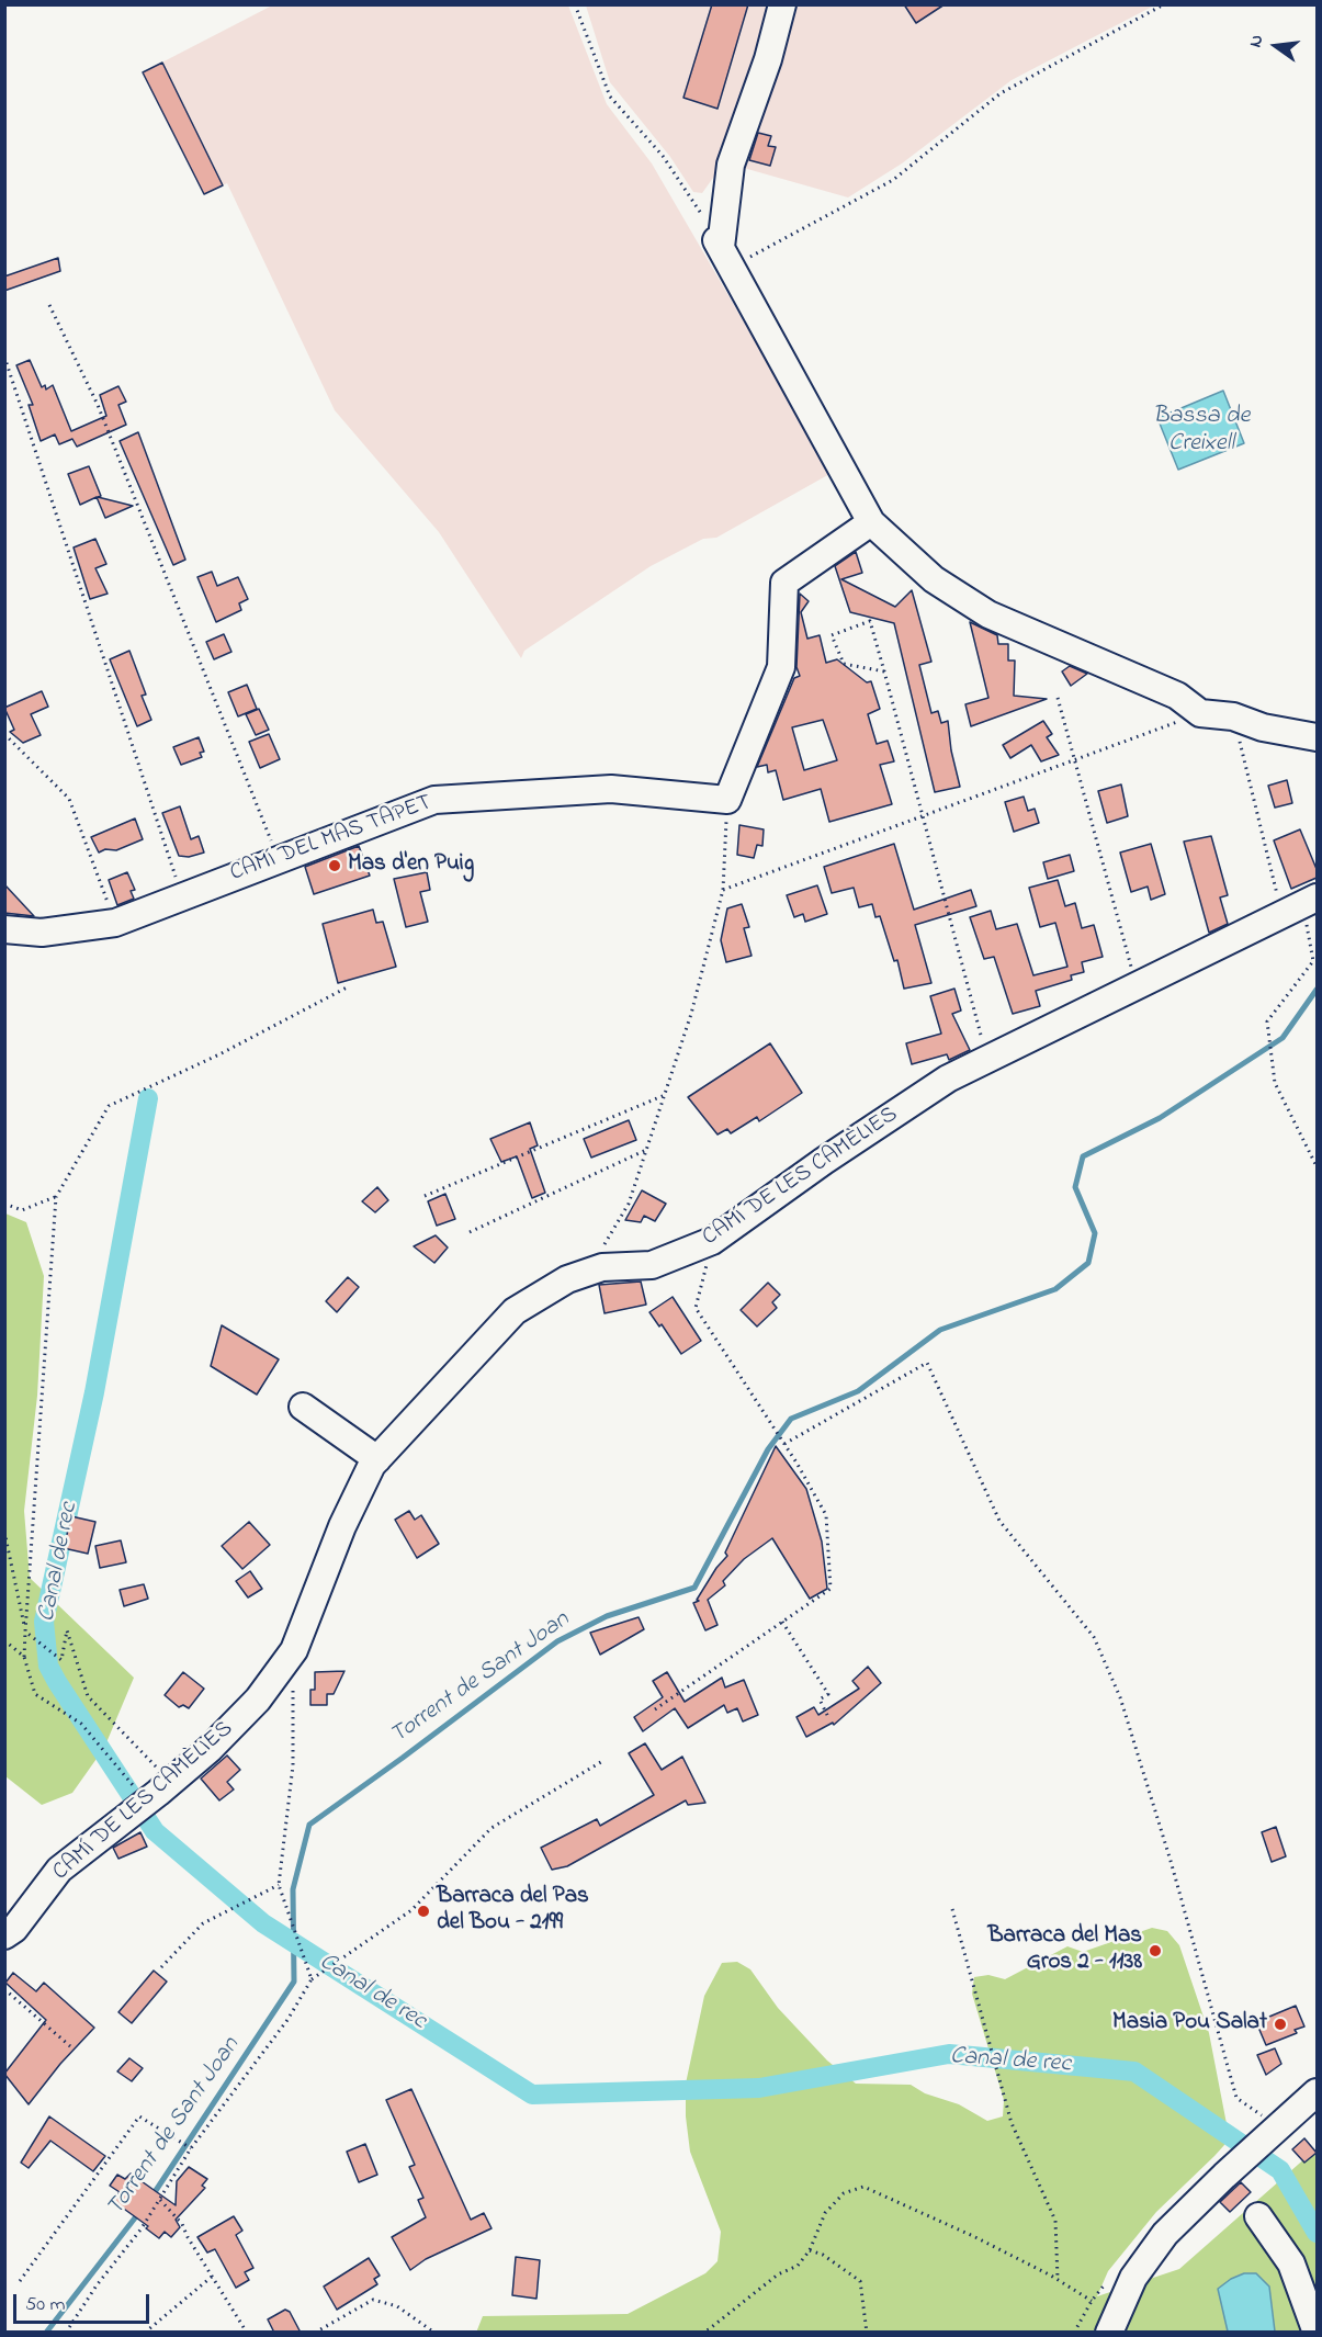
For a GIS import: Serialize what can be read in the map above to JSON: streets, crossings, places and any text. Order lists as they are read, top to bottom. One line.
{"streets":{"street":["CAMÍ DEL MAS TAPET","CAMÍ DE LES CAMÈLIES"]},"water":["Bassa de Creixell","Canal de rec","Torrent de Sant Joan"],"places":["Mas d'en Puig","Barraca del Pas del Bou - 2199","Barraca del Mas Gros 2 - 1138","Masia Pou Salat"],"scale_bar":"50 m","north":"left"}
